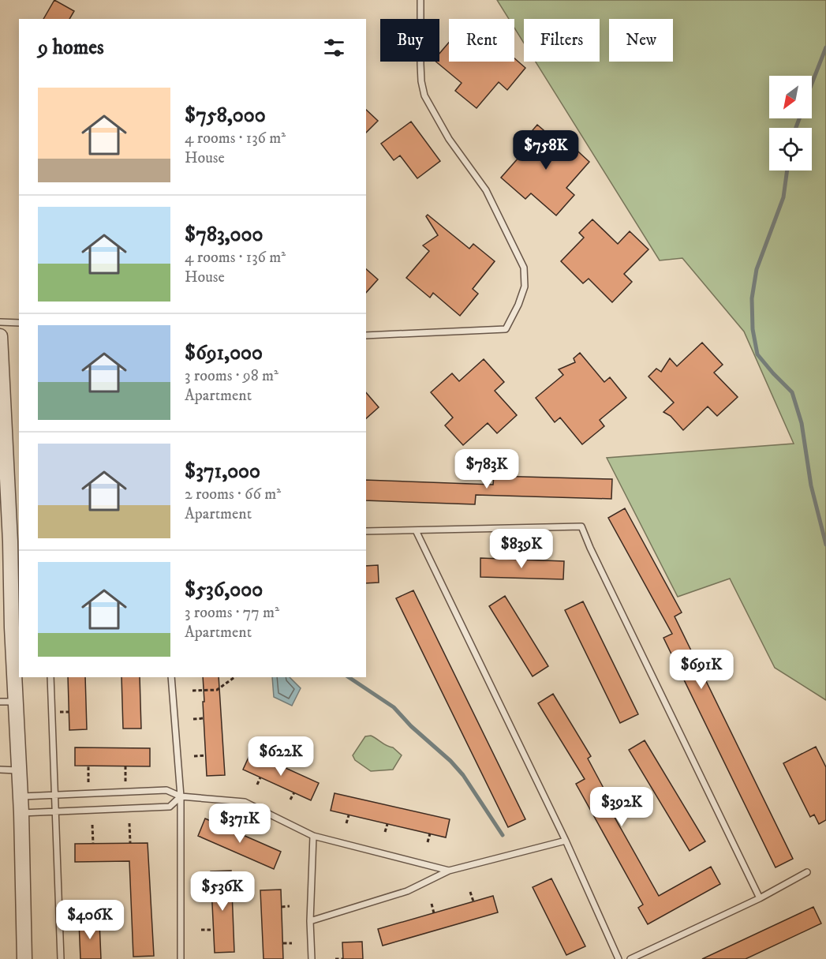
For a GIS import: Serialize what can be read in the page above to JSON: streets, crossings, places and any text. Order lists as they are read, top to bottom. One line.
{"north":"bottom left","page":{"chip":["Buy","Rent","Filters","New"],"heading":"9 homes","list":[{"name":"$758,000","note":"4 rooms · 136 m² · House"},{"name":"$783,000","note":"4 rooms · 136 m² · House"},{"name":"$691,000","note":"3 rooms · 98 m² · Apartment"},{"name":"$371,000","note":"2 rooms · 66 m² · Apartment"},{"name":"$536,000","note":"3 rooms · 77 m² · Apartment"}],"price":["$758K","$783K","$839K","$691K","$622K","$392K","$371K","$536K","$406K"]}}
